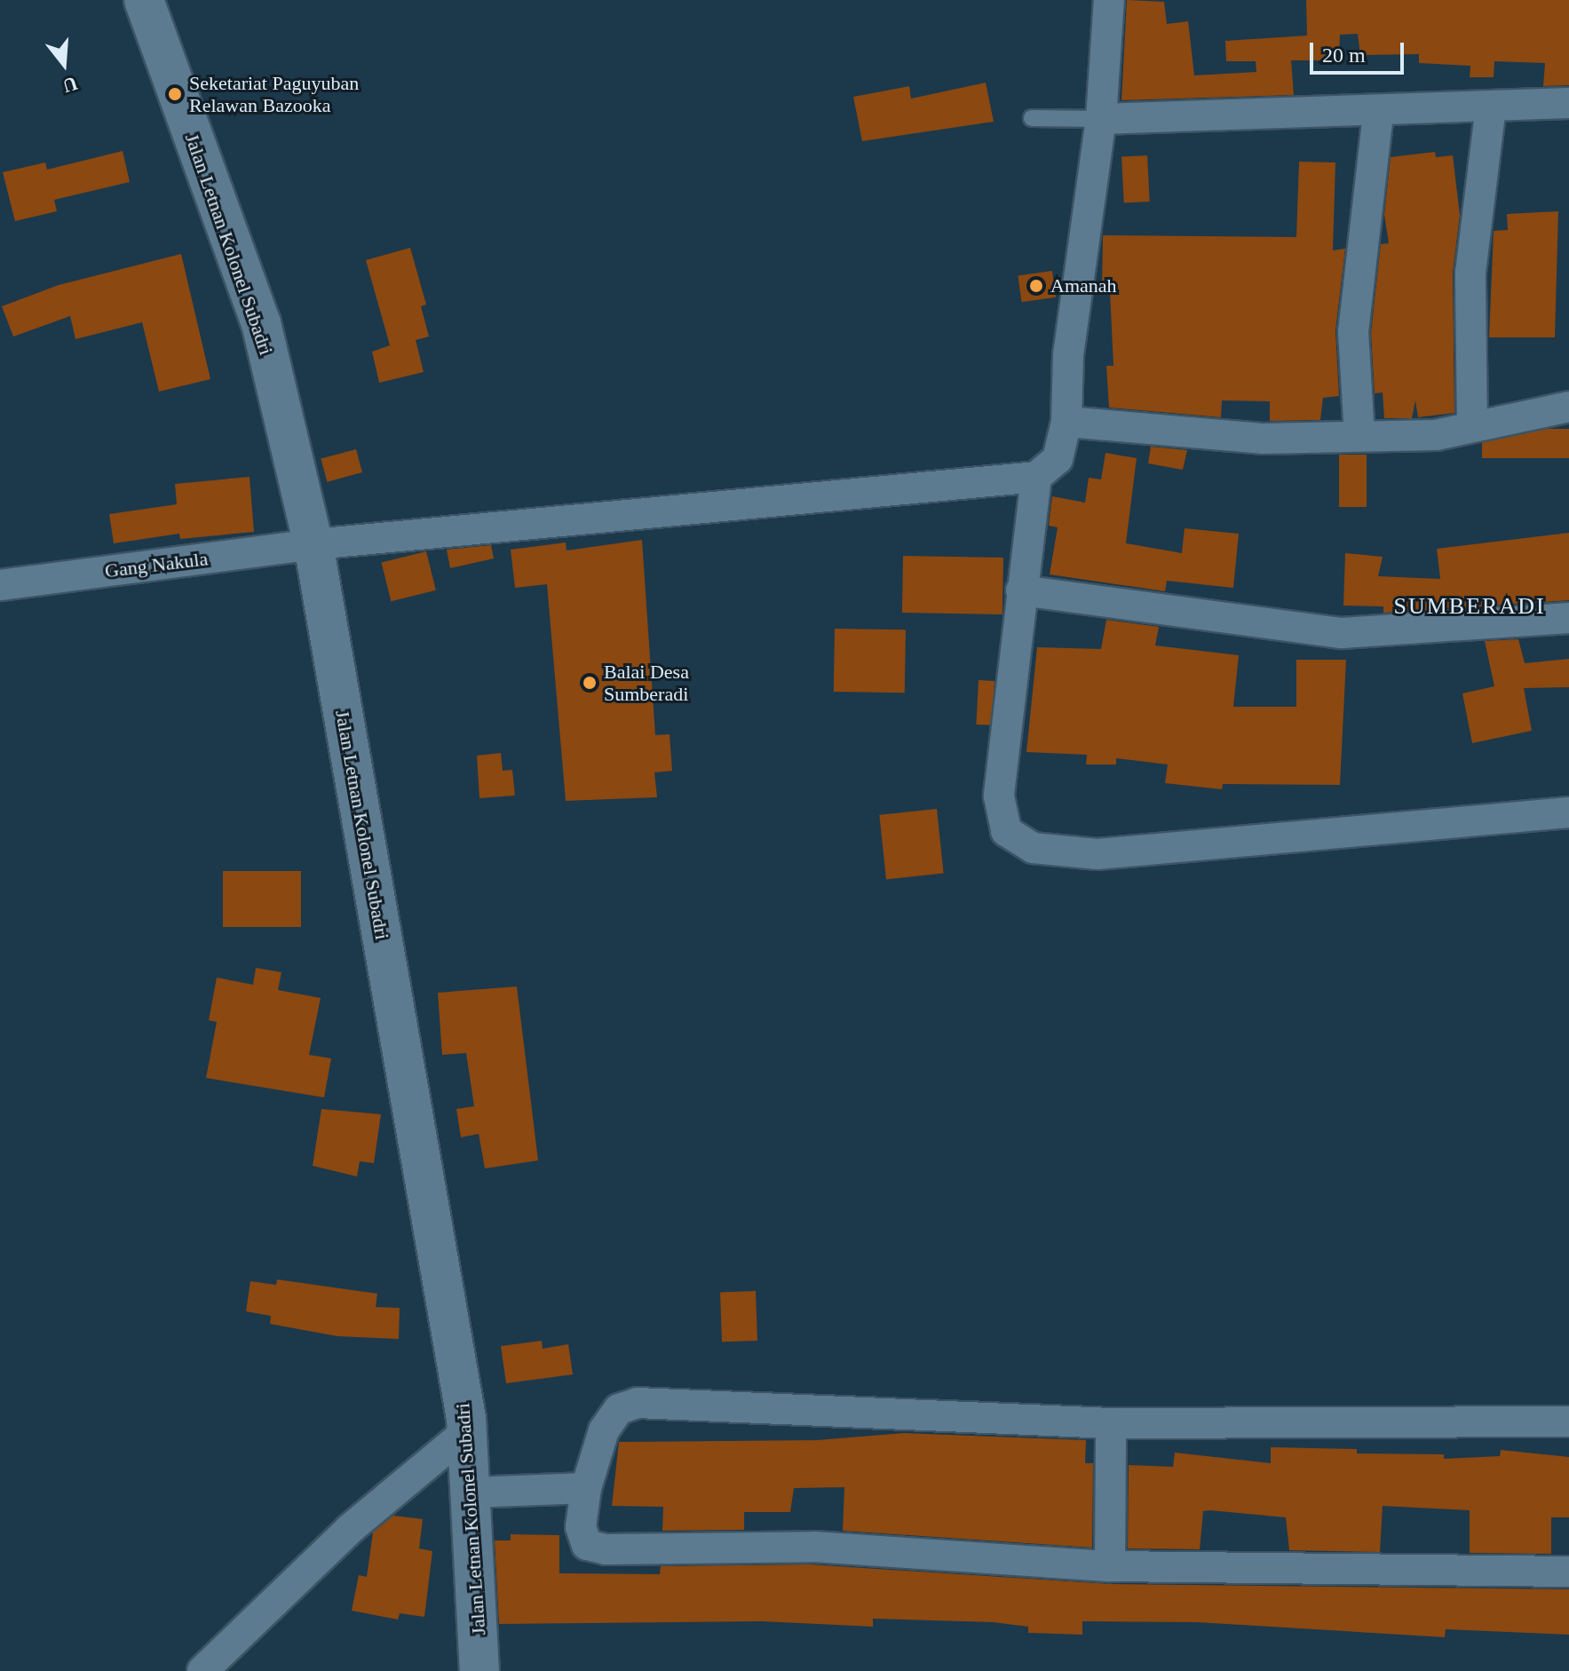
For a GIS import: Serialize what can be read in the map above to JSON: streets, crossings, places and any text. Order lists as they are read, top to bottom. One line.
{"streets":{"main road":["Jalan Letnan Kolonel Subadri"],"street":["Gang Nakula"]},"crossings":[["Jalan Letnan Kolonel Subadri","Gang Nakula"]],"districts":["SUMBERADI"],"places":["Seketariat Paguyuban Relawan Bazooka","Amanah","Balai Desa Sumberadi"],"scale_bar":"20 m","north":"bottom"}
